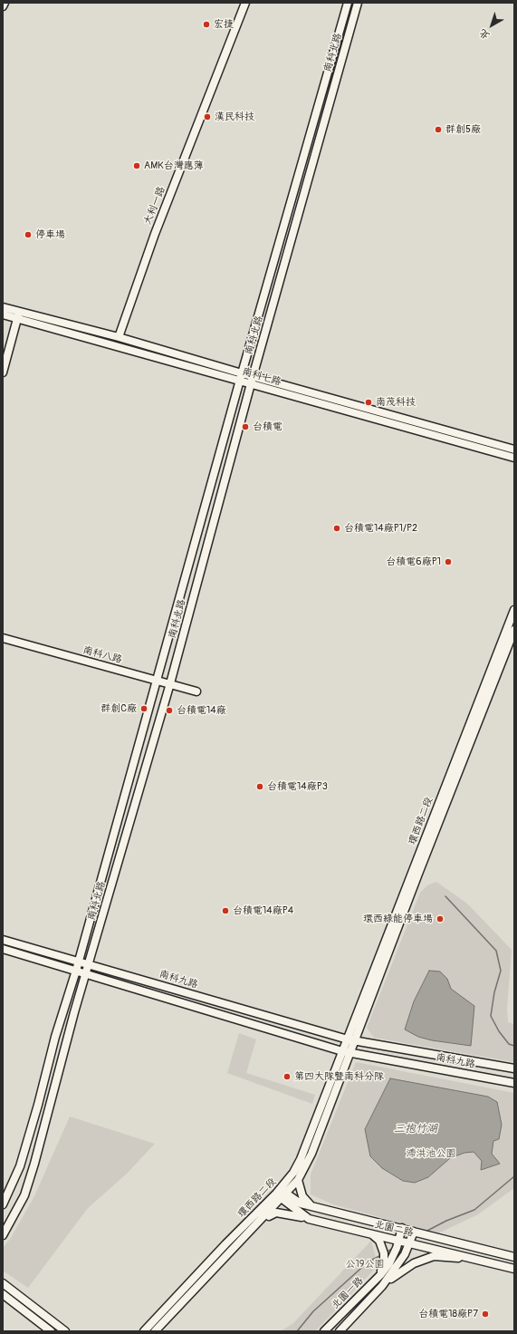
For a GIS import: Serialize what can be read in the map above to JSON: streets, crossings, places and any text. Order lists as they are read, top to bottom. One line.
{"streets":{"street":["南科北路","大利一路","南科七路","南科八路","環西路二段","南科九路","北園二路","北園一路"]},"crossings":[["南科北路","南科七路"],["南科北路","南科八路"],["南科北路","南科九路"],["大利一路","南科七路"],["環西路二段","南科九路"],["環西路二段","北園二路"],["北園二路","北園一路"]],"water":["三抱竹湖"],"parks":["滯洪池公園","公19公園"],"places":["宏捷","漢民科技","群創5廠","AMK台灣應薄","停車場","南茂科技","台積電","台積電14廠P1/P2","台積電6廠P1","群創C廠","台積電14廠","台積電14廠P3","台積電14廠P4","環西綠能停車場","第四大隊暨南科分隊","台積電18廠P7"],"north":"bottom left"}
